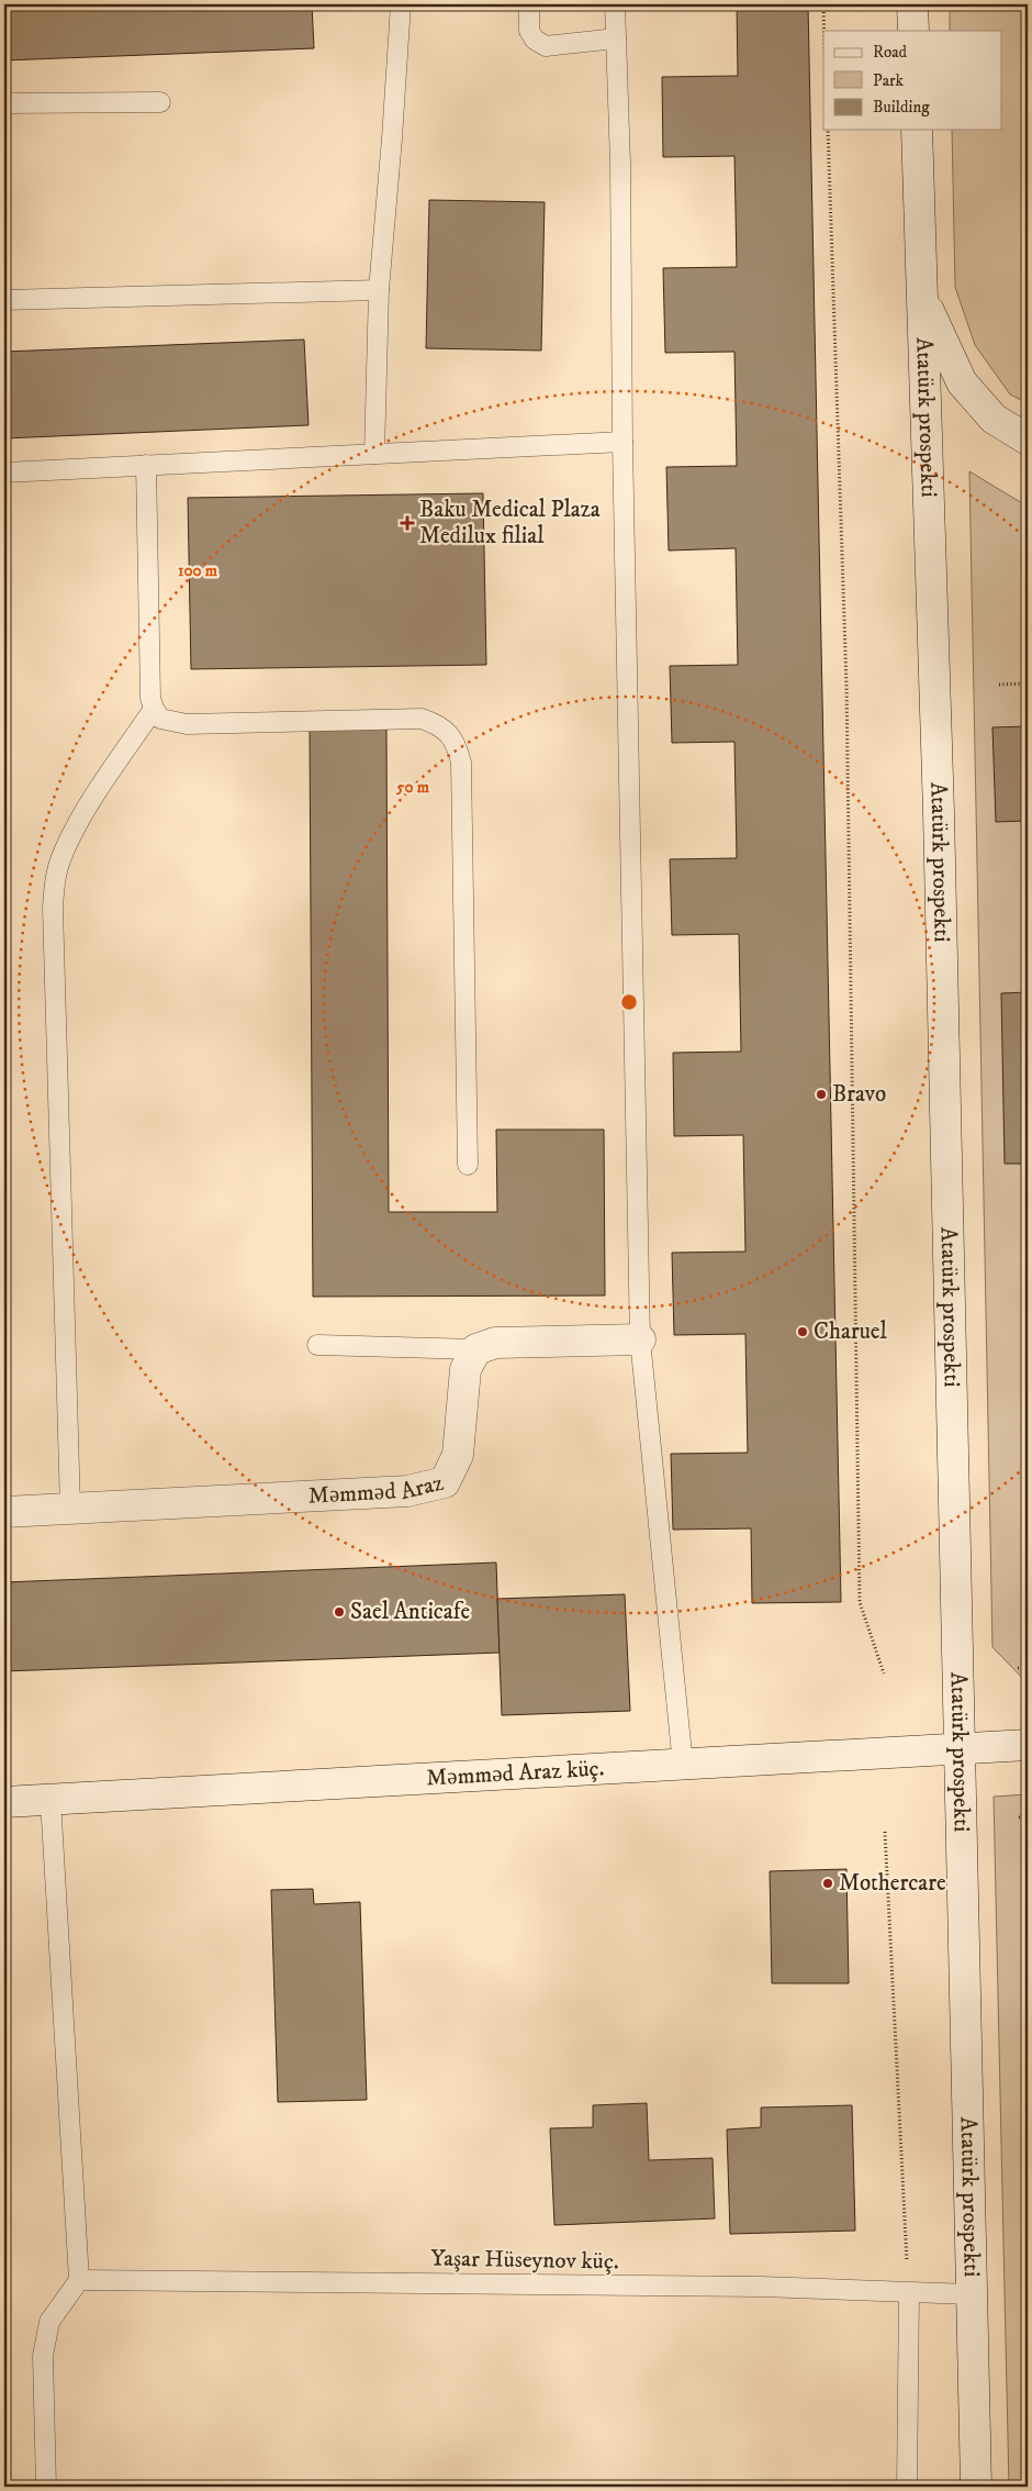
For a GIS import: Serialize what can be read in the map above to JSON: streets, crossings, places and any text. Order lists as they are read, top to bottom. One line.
{"streets":{"main road":["Atatürk prospekti","Məmməd Araz","Məmməd Araz küç."],"lane":["Yaşar Hüseynov küç."]},"crossings":[["Atatürk prospekti","Məmməd Araz küç."],["Atatürk prospekti","Yaşar Hüseynov küç."]],"places":{"health":["Baku Medical Plaza Medilux filial"],"other":["Bravo","Charuel","Sael Anticafe","Mothercare"]},"legend":["Road","Park","Building"],"rings":["100 m","50 m"]}
